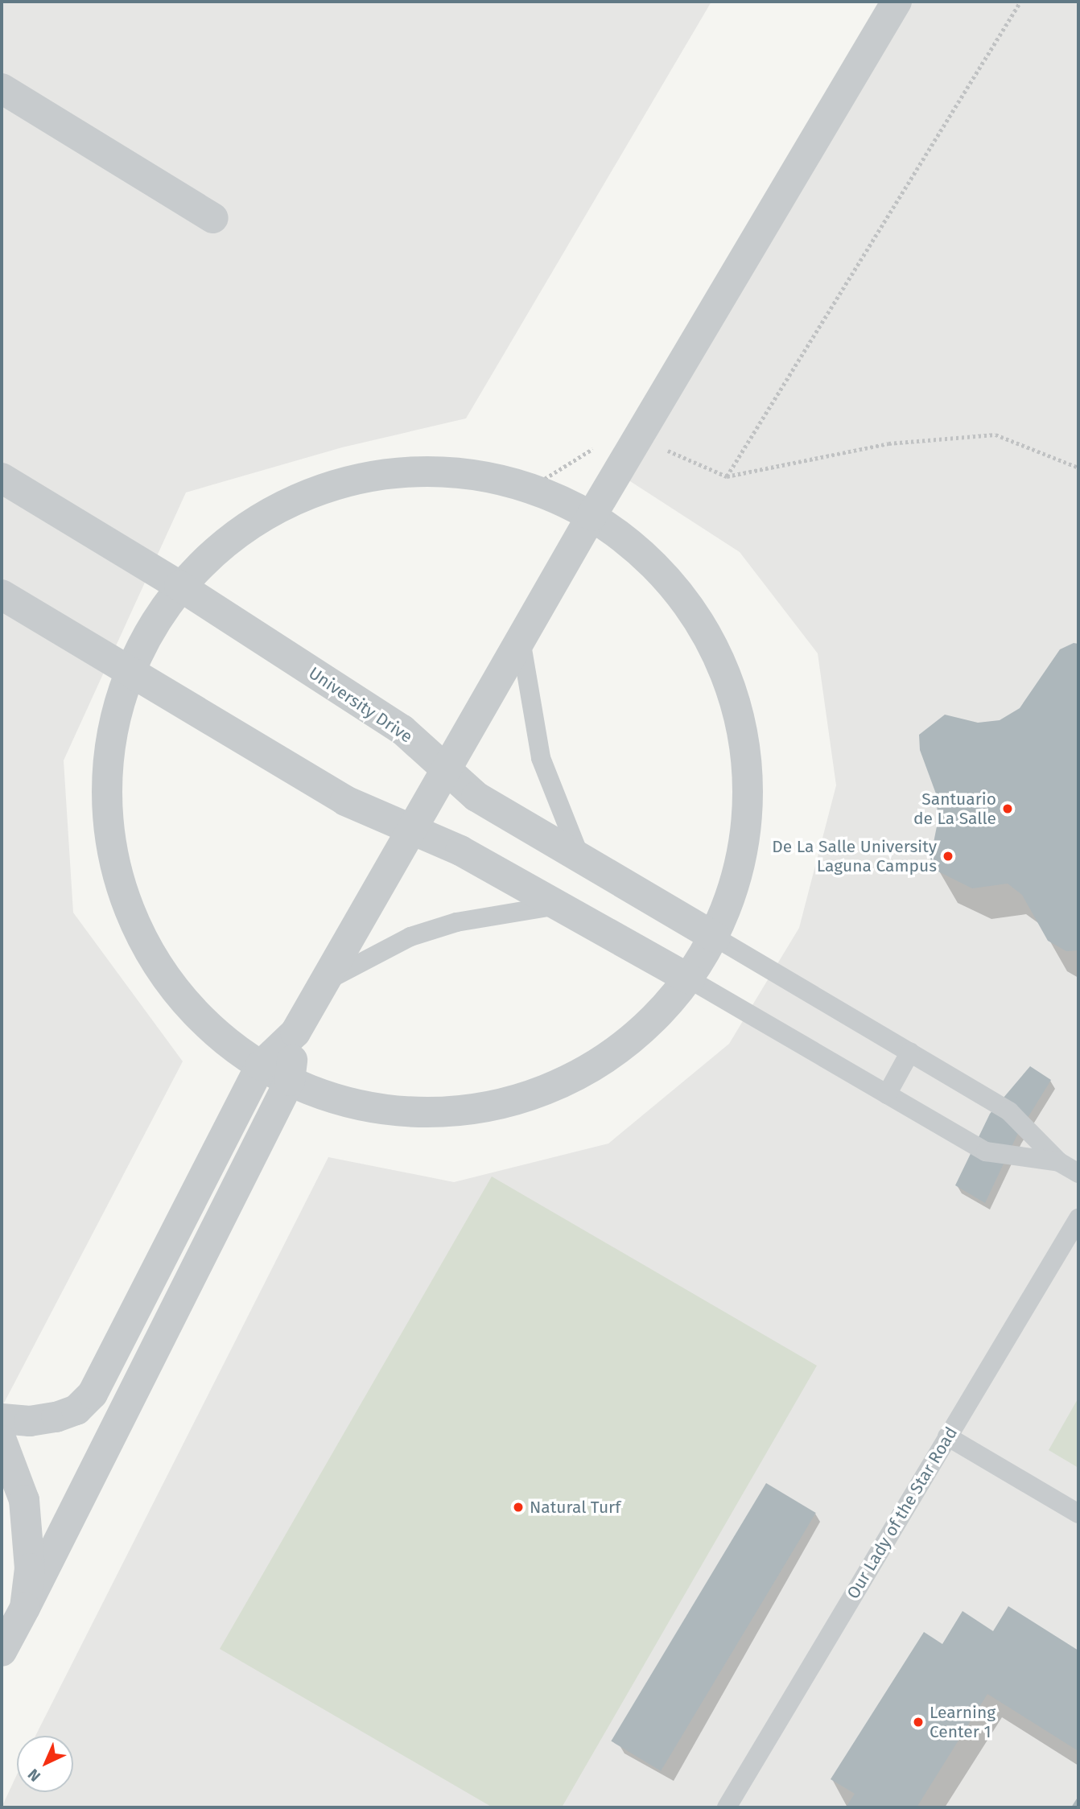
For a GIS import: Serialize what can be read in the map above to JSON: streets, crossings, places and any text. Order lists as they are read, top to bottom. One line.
{"streets":{"street":["University Drive"],"lane":["Our Lady of the Star Road"]},"places":["Santuario de La Salle","De La Salle University Laguna Campus","Natural Turf","Learning Center 1"],"north":"bottom left"}
